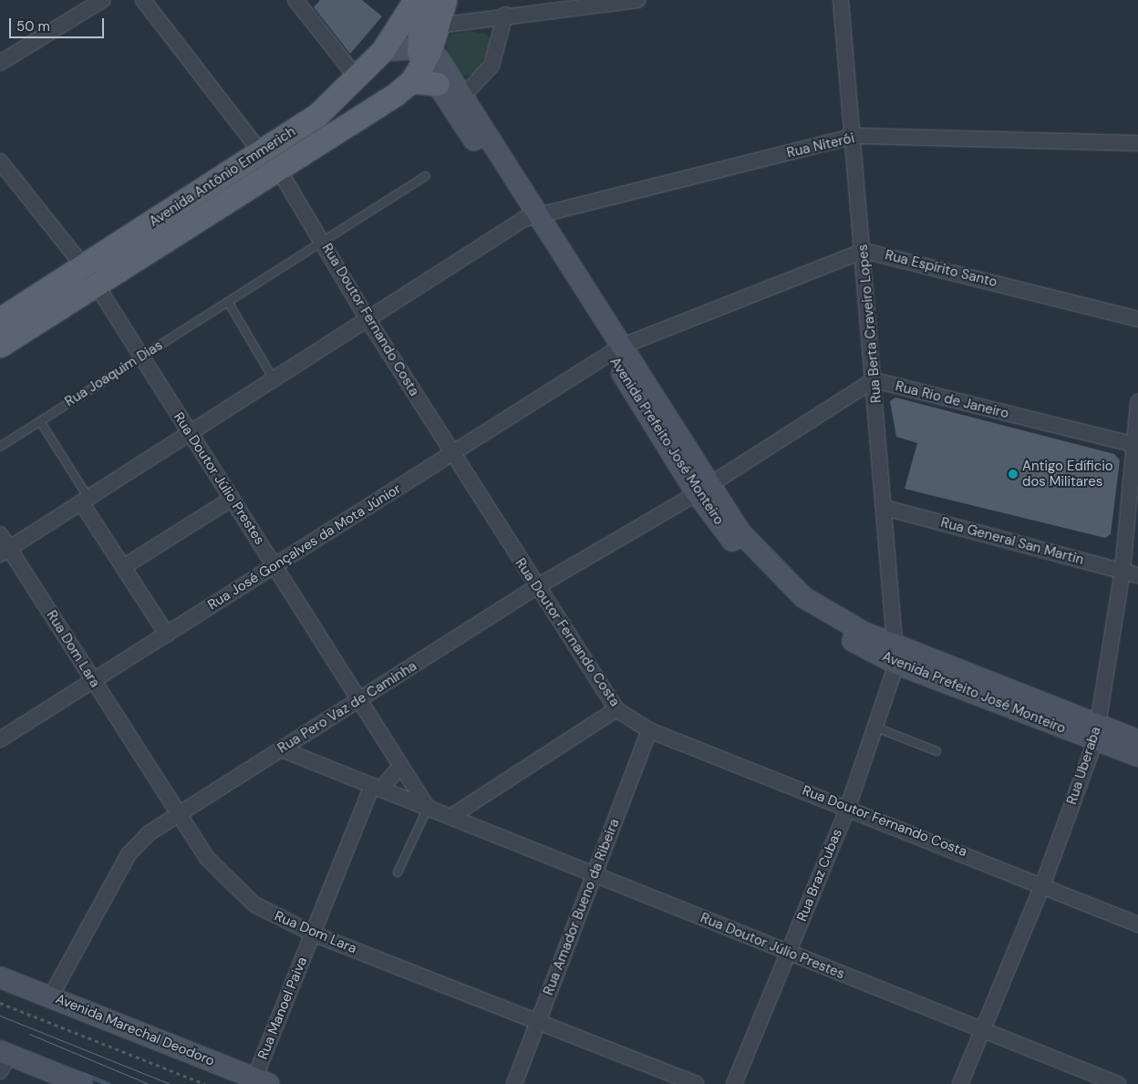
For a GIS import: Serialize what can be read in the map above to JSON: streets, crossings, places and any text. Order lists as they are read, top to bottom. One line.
{"streets":{"main road":["Avenida Antônio Emmerich","Avenida Prefeito José Monteiro","Avenida Marechal Deodoro"],"street":["Rua Niterói","Rua Espírito Santo","Rua Doutor Fernando Costa","Rua Berta Craveiro Lopes","Rua Rio de Janeiro","Rua Doutor Júlio Prestes","Rua General San Martin","Rua José Gonçalves da Mota Júnior","Rua Dom Lara","Rua Pero Vaz de Caminha","Rua Uberaba","Rua Braz Cubas","Rua Amador Bueno da Ribeira","Rua Manoel Paiva"],"lane":["Rua Joaquim Dias"]},"crossings":[["Rua Niterói","Rua Doutor Fernando Costa"],["Rua Niterói","Rua Berta Craveiro Lopes"],["Rua Niterói","Avenida Prefeito José Monteiro"],["Rua Niterói","Rua Doutor Júlio Prestes"],["Rua Niterói","Rua Dom Lara"],["Avenida Antônio Emmerich","Rua Doutor Fernando Costa"],["Avenida Antônio Emmerich","Rua Doutor Júlio Prestes"],["Rua Espírito Santo","Rua Berta Craveiro Lopes"],["Rua Doutor Fernando Costa","Rua Joaquim Dias"],["Rua Doutor Fernando Costa","Rua José Gonçalves da Mota Júnior"],["Rua Doutor Fernando Costa","Rua Pero Vaz de Caminha"],["Rua Doutor Fernando Costa","Rua Uberaba"],["Rua Doutor Fernando Costa","Rua Braz Cubas"],["Rua Doutor Fernando Costa","Rua Amador Bueno da Ribeira"],["Rua Berta Craveiro Lopes","Rua Rio de Janeiro"],["Rua Berta Craveiro Lopes","Avenida Prefeito José Monteiro"],["Rua Berta Craveiro Lopes","Rua General San Martin"],["Rua Berta Craveiro Lopes","Rua Braz Cubas"],["Rua Joaquim Dias","Rua Doutor Júlio Prestes"],["Rua Rio de Janeiro","Rua Uberaba"],["Avenida Prefeito José Monteiro","Rua José Gonçalves da Mota Júnior"],["Avenida Prefeito José Monteiro","Rua Pero Vaz de Caminha"],["Avenida Prefeito José Monteiro","Rua Uberaba"],["Avenida Prefeito José Monteiro","Rua Braz Cubas"],["Rua Doutor Júlio Prestes","Rua José Gonçalves da Mota Júnior"],["Rua Doutor Júlio Prestes","Rua Pero Vaz de Caminha"],["Rua Doutor Júlio Prestes","Rua Uberaba"],["Rua Doutor Júlio Prestes","Rua Braz Cubas"],["Rua Doutor Júlio Prestes","Rua Amador Bueno da Ribeira"],["Rua Doutor Júlio Prestes","Rua Manoel Paiva"],["Rua General San Martin","Rua Uberaba"],["Rua José Gonçalves da Mota Júnior","Rua Dom Lara"],["Rua Dom Lara","Rua Pero Vaz de Caminha"],["Rua Dom Lara","Rua Amador Bueno da Ribeira"],["Rua Dom Lara","Rua Manoel Paiva"],["Rua Pero Vaz de Caminha","Avenida Marechal Deodoro"],["Rua Manoel Paiva","Avenida Marechal Deodoro"]],"places":["Antigo Edíficio dos Militares"],"scale_bar":"50 m"}
